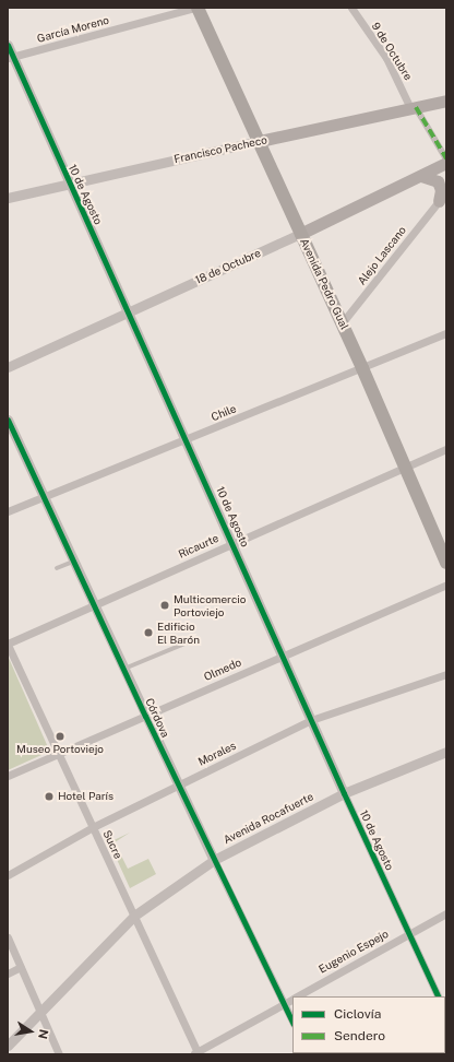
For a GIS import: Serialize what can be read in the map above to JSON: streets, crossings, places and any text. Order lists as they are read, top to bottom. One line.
{"streets":{"highway":["Avenida Pedro Gual"],"main road":["Francisco Pacheco","18 de Octubre"],"street":["García Moreno","9 de Octubre","10 de Agosto","Alejo Lascano","Chile","Ricaurte","Olmedo","Córdova","Morales","Avenida Rocafuerte","Sucre","Eugenio Espejo"]},"crossings":[["García Moreno","10 de Agosto"],["García Moreno","Avenida Pedro Gual"],["9 de Octubre","Francisco Pacheco"],["Francisco Pacheco","10 de Agosto"],["Francisco Pacheco","Avenida Pedro Gual"],["10 de Agosto","18 de Octubre"],["10 de Agosto","Chile"],["10 de Agosto","Ricaurte"],["10 de Agosto","Olmedo"],["10 de Agosto","Morales"],["10 de Agosto","Avenida Rocafuerte"],["10 de Agosto","Eugenio Espejo"],["Alejo Lascano","Avenida Pedro Gual"],["18 de Octubre","Avenida Pedro Gual"],["Avenida Pedro Gual","Chile"],["Avenida Pedro Gual","Ricaurte"],["Chile","Córdova"],["Ricaurte","Córdova"],["Ricaurte","Sucre"],["Olmedo","Córdova"],["Olmedo","Sucre"],["Córdova","Morales"],["Córdova","Avenida Rocafuerte"],["Córdova","Eugenio Espejo"],["Morales","Sucre"],["Avenida Rocafuerte","Sucre"],["Sucre","Eugenio Espejo"]],"places":["Multicomercio Portoviejo","Edificio El Barón","Museo Portoviejo","Hotel París"],"legend":["Ciclovía","Sendero"],"north":"right"}
